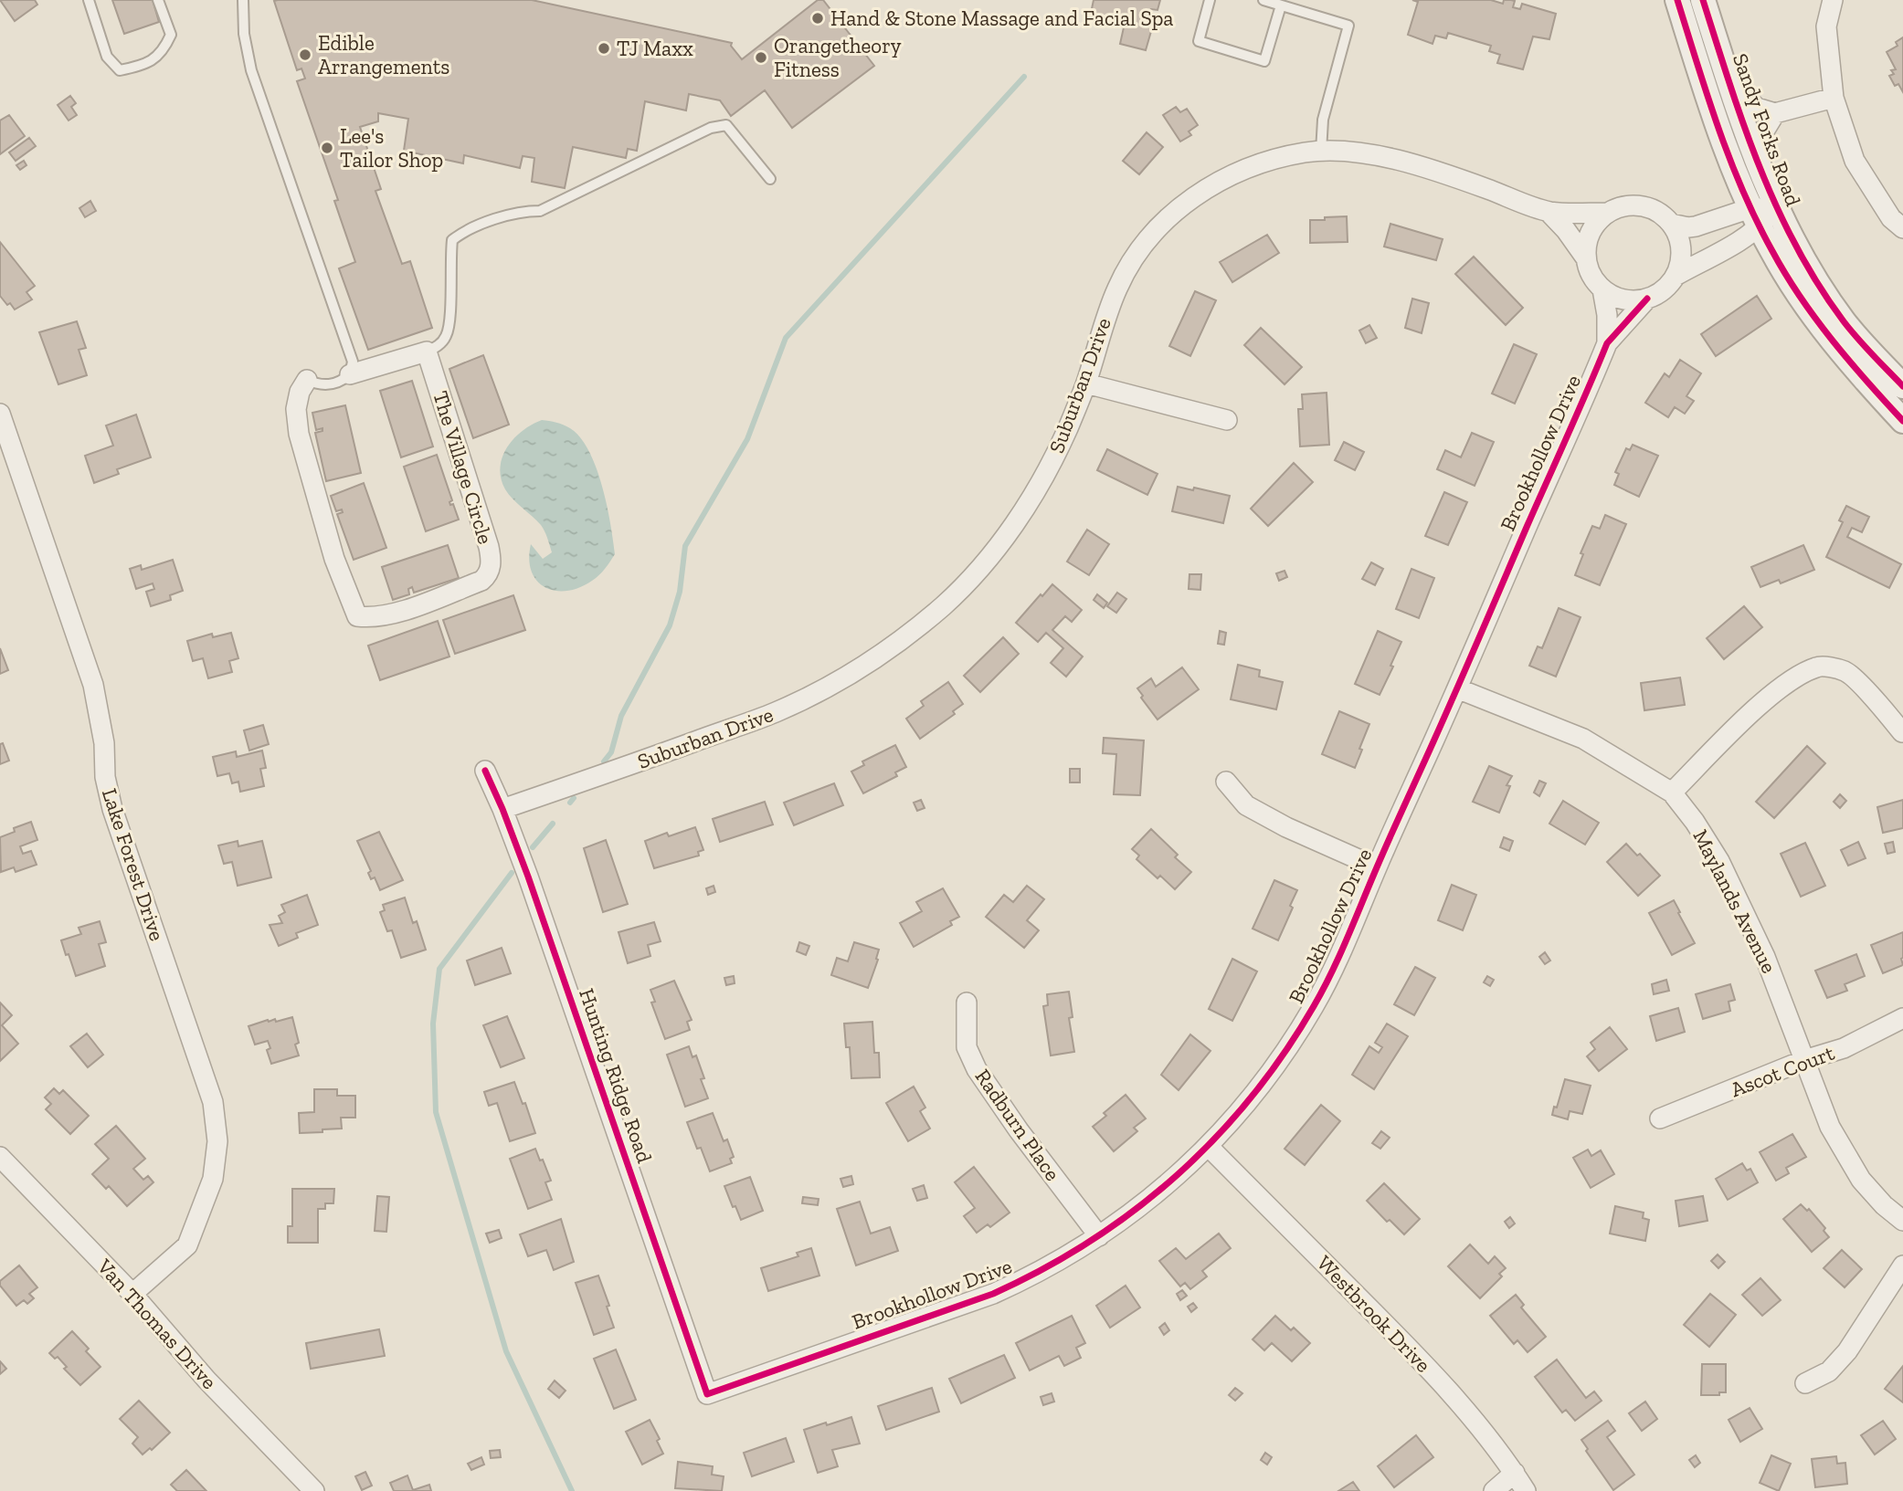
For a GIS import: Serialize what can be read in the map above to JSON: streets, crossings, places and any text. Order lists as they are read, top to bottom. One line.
{"streets":{"street":["Sandy Forks Road","Suburban Drive","Brookhollow Drive","The Village Circle","Lake Forest Drive","Maylands Avenue","Ascot Court","Hunting Ridge Road","Radburn Place","Westbrook Drive","Van Thomas Drive"]},"crossings":[["Sandy Forks Road","Brookhollow Drive"],["Suburban Drive","Brookhollow Drive"],["Suburban Drive","Hunting Ridge Road"],["Brookhollow Drive","Maylands Avenue"],["Brookhollow Drive","Hunting Ridge Road"],["Brookhollow Drive","Radburn Place"],["Brookhollow Drive","Westbrook Drive"],["Lake Forest Drive","Van Thomas Drive"],["Maylands Avenue","Ascot Court"]],"places":["Hand & Stone Massage and Facial Spa","TJ Maxx","Edible Arrangements","Orangetheory Fitness","Lee's Tailor Shop"]}
